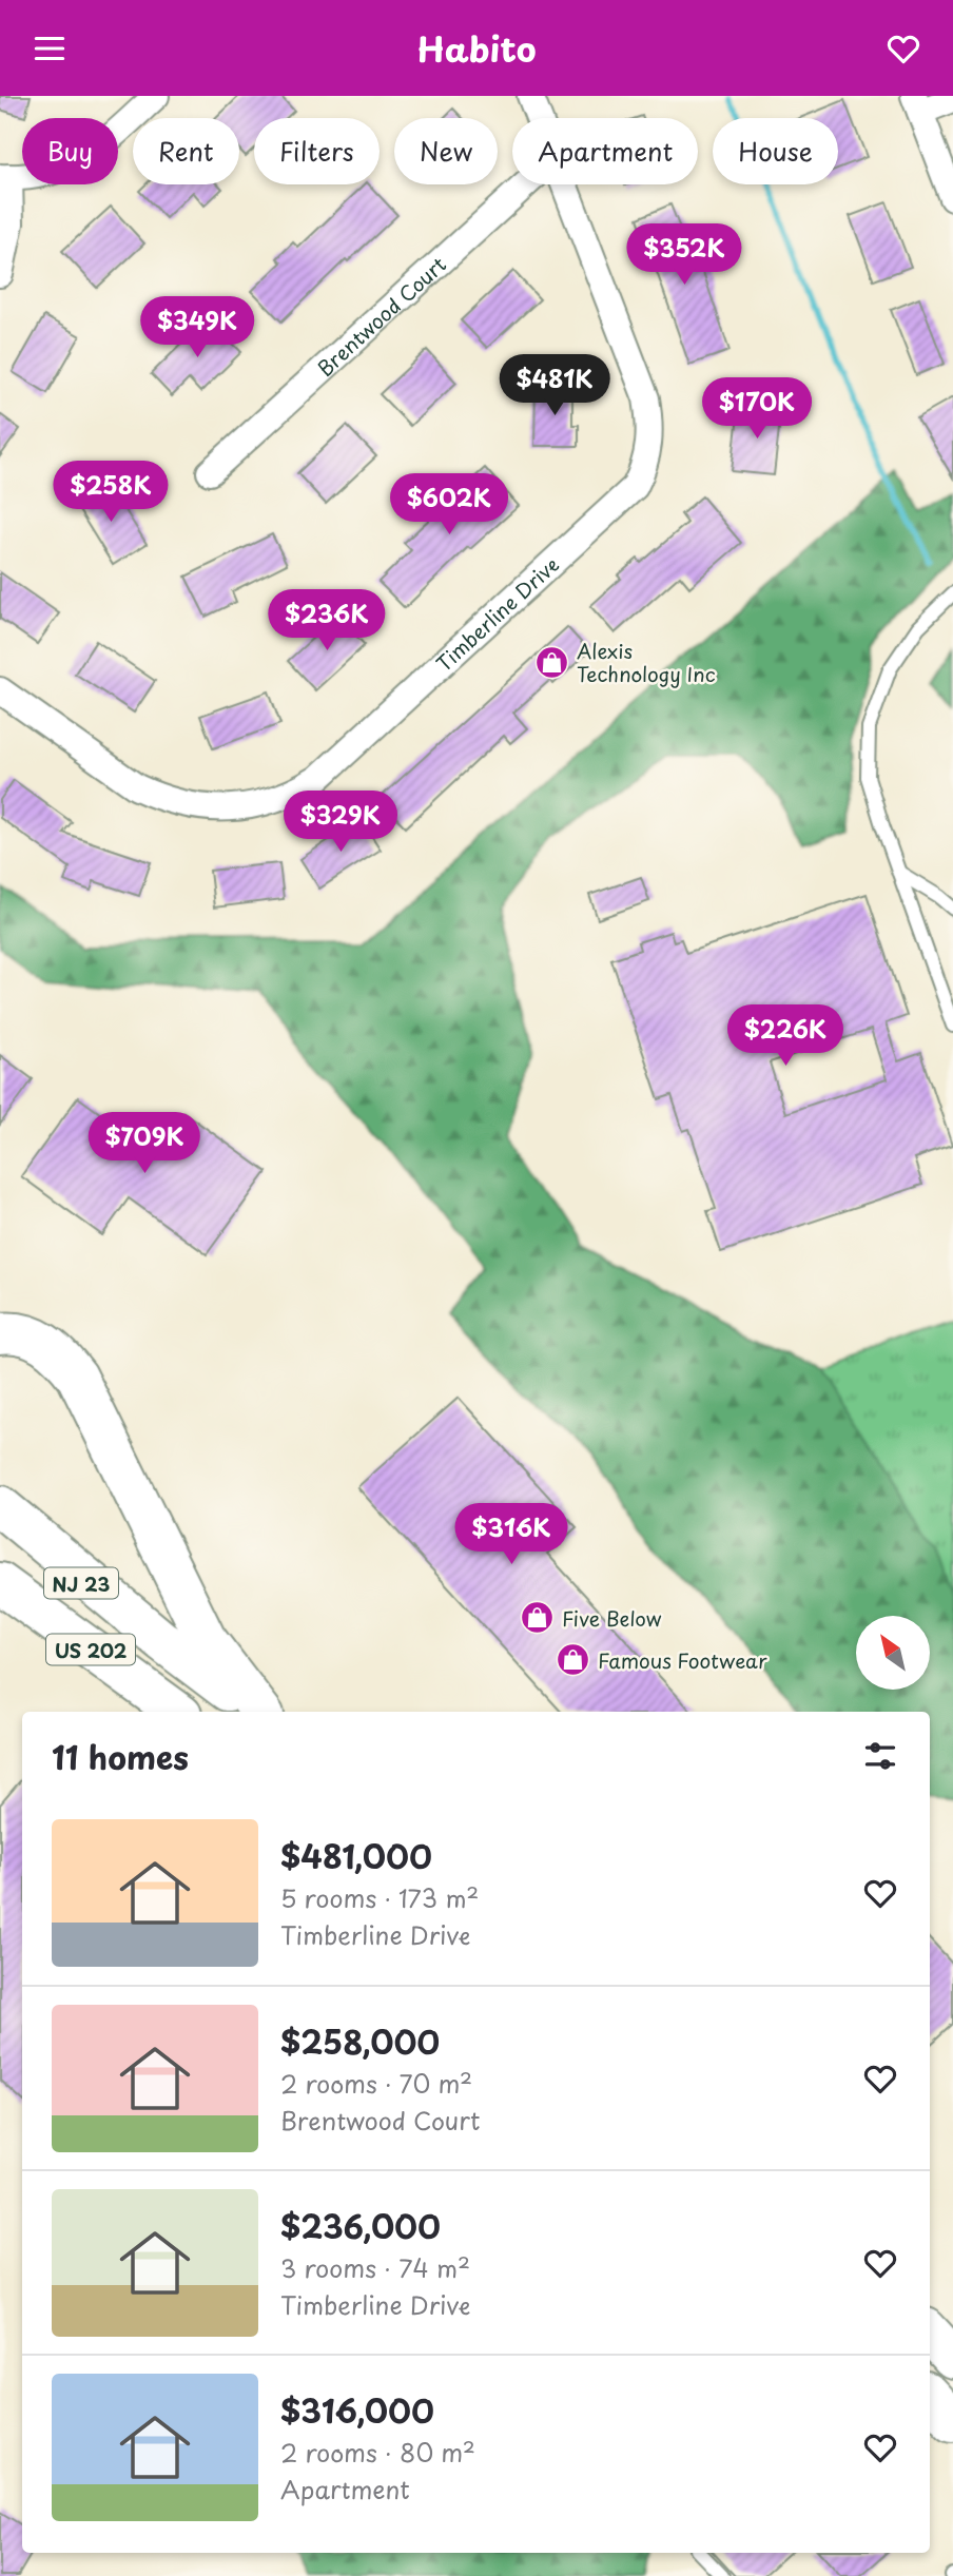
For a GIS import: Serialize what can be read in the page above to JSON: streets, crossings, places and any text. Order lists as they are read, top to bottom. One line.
{"streets":{"highway":["NJ 23","US 202"],"street":["Brentwood Court","Timberline Drive"]},"crossings":[["NJ 23","US 202"]],"places":{"shop":["Alexis Technology Inc","Five Below","Famous Footwear"]},"north":"top left","page":{"header":"Habito","chip":["Buy","Rent","Filters","New","Apartment","House"],"price":["$352K","$349K","$481K","$170K","$258K","$602K","$236K","$329K","$226K","$709K","$316K"],"heading":"11 homes","list":[{"name":"$481,000","note":"5 rooms · 173 m² · Timberline Drive"},{"name":"$258,000","note":"2 rooms · 70 m² · Brentwood Court"},{"name":"$236,000","note":"3 rooms · 74 m² · Timberline Drive"},{"name":"$316,000","note":"2 rooms · 80 m² · Apartment"}]}}
